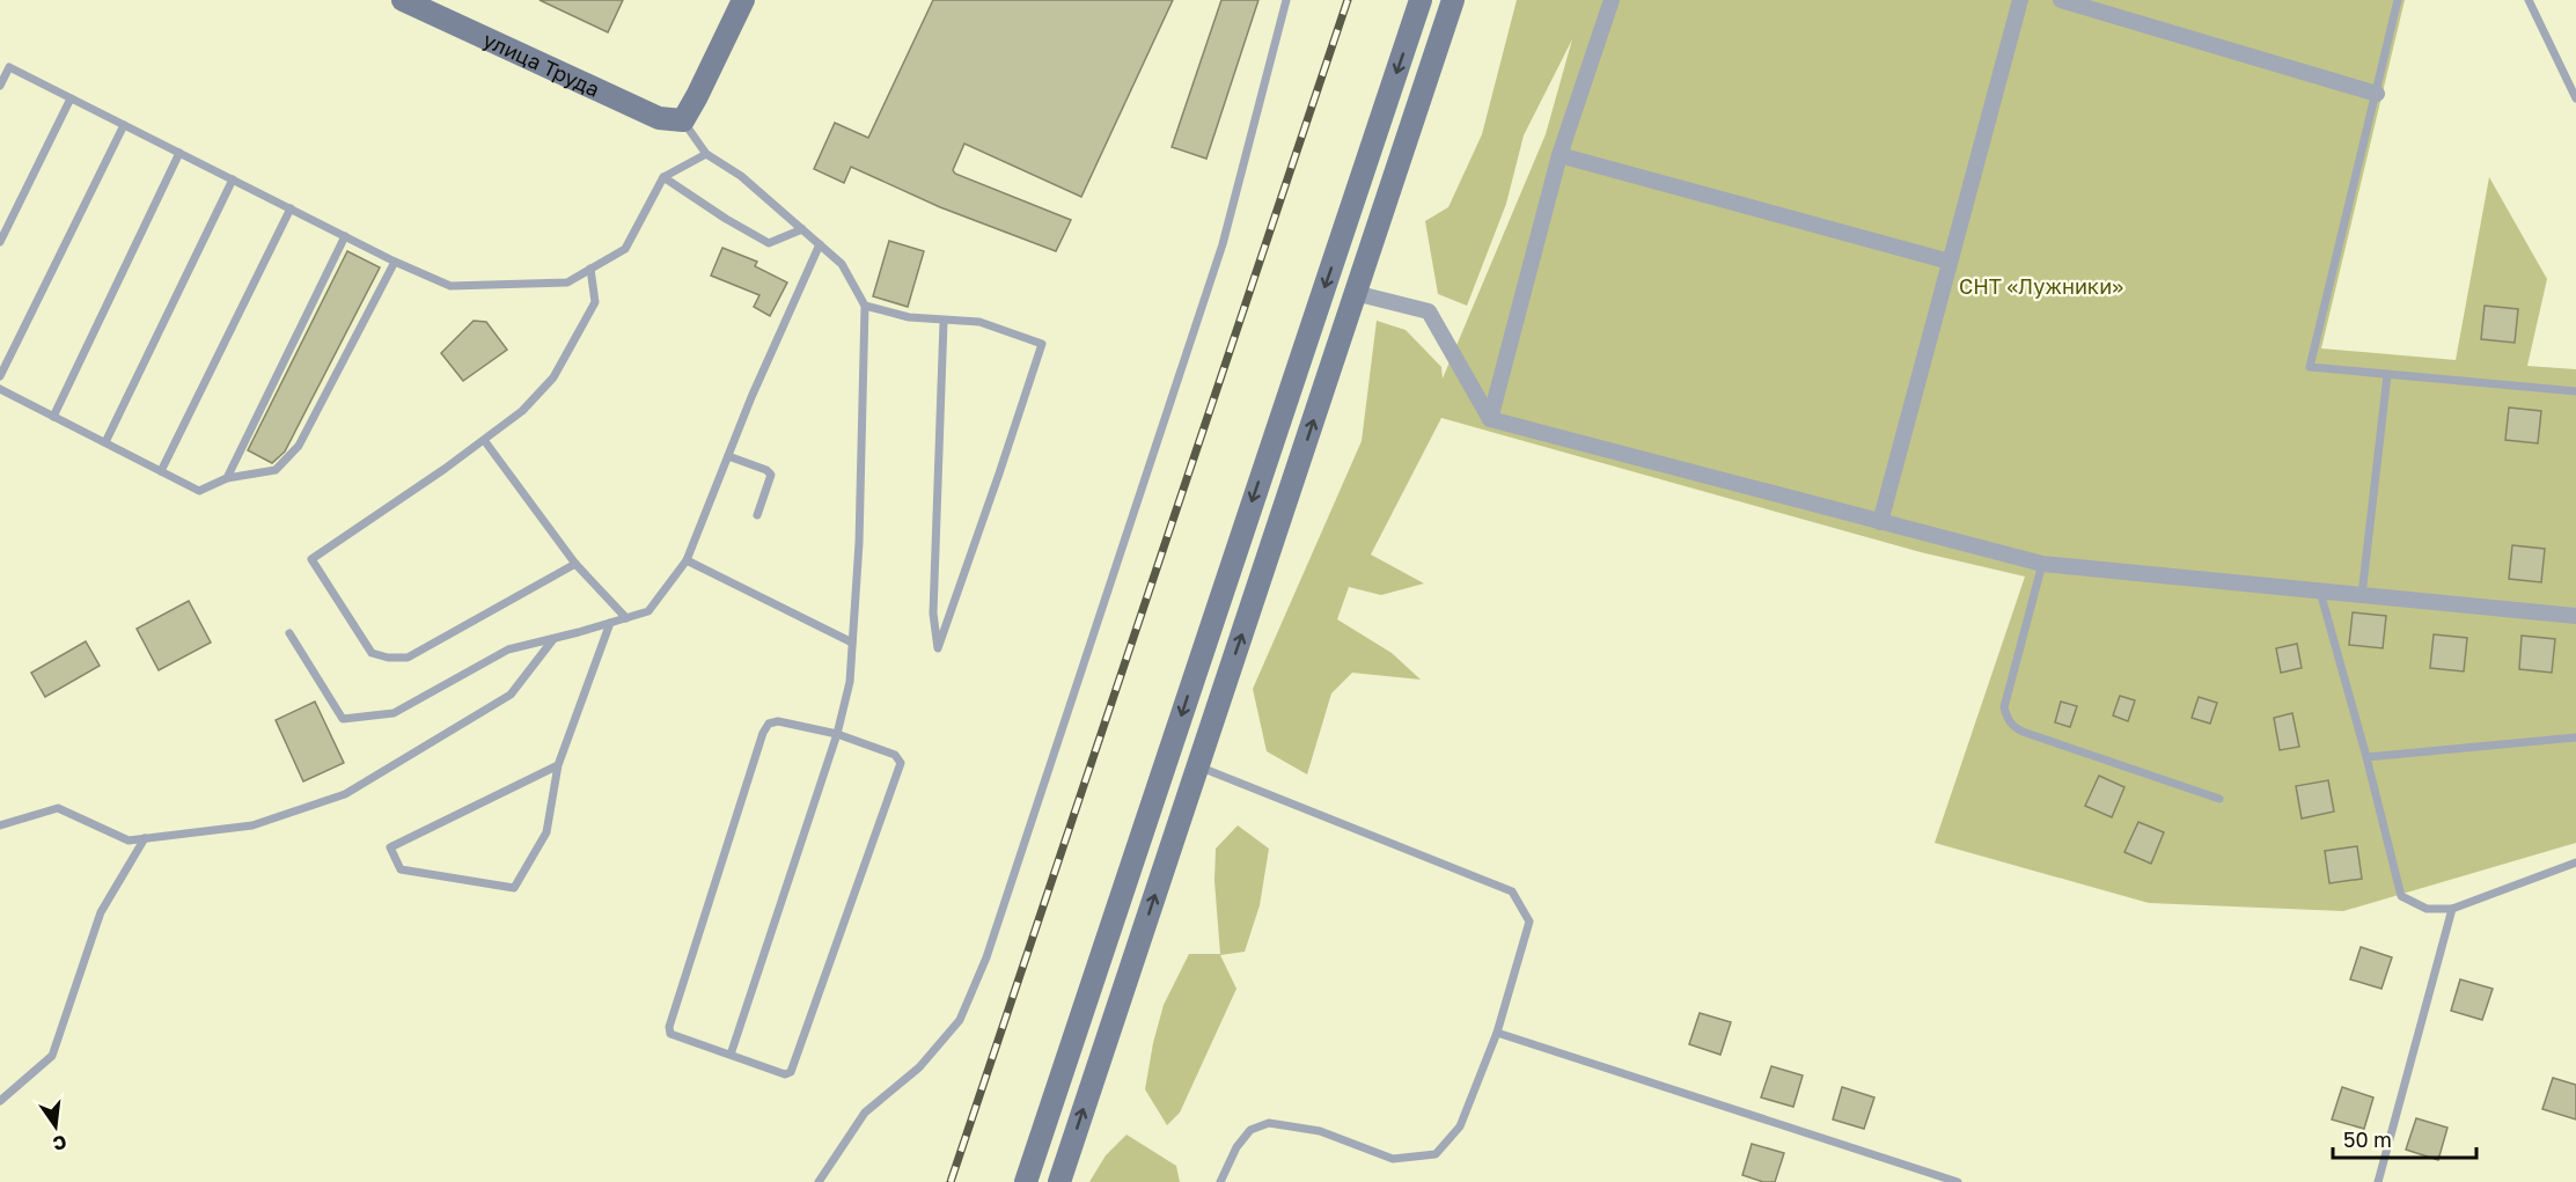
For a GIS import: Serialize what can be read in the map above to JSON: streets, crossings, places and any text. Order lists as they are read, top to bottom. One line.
{"streets":{"main road":["улица Труда"]},"parks":["СНТ «Лужники»"],"scale_bar":"50 m","north":"bottom"}
